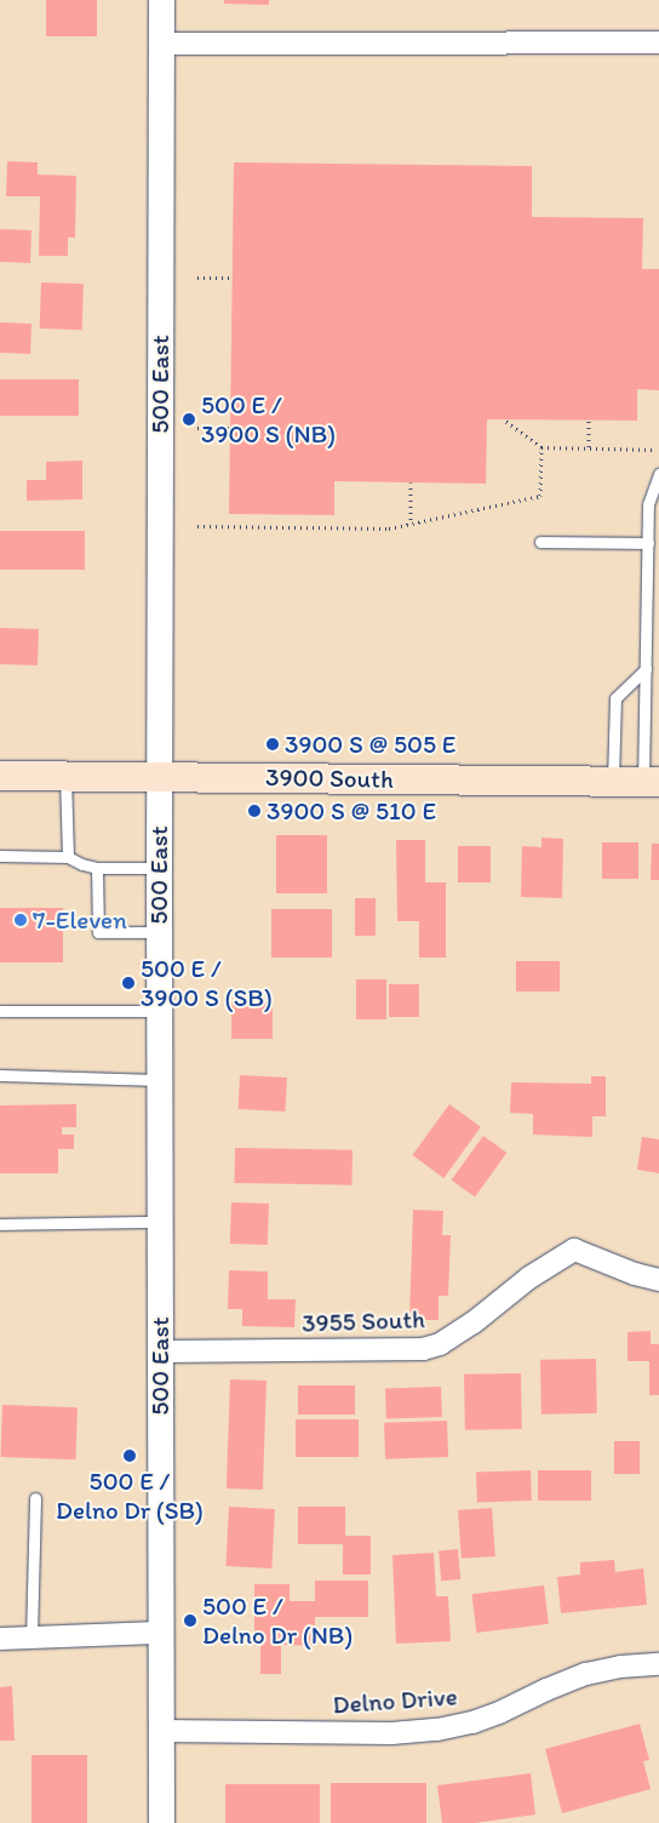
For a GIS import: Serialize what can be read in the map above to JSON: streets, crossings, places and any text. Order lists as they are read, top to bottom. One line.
{"streets":{"main road":["3900 South"],"street":["500 East","3955 South","Delno Drive"]},"crossings":[["500 East","3900 South"],["500 East","3955 South"],["500 East","Delno Drive"]],"places":["500 E / 3900 S (NB)","3900 S @ 505 E","3900 S @ 510 E","7-Eleven","500 E / 3900 S (SB)","500 E / Delno Dr (SB)","500 E / Delno Dr (NB)"]}
